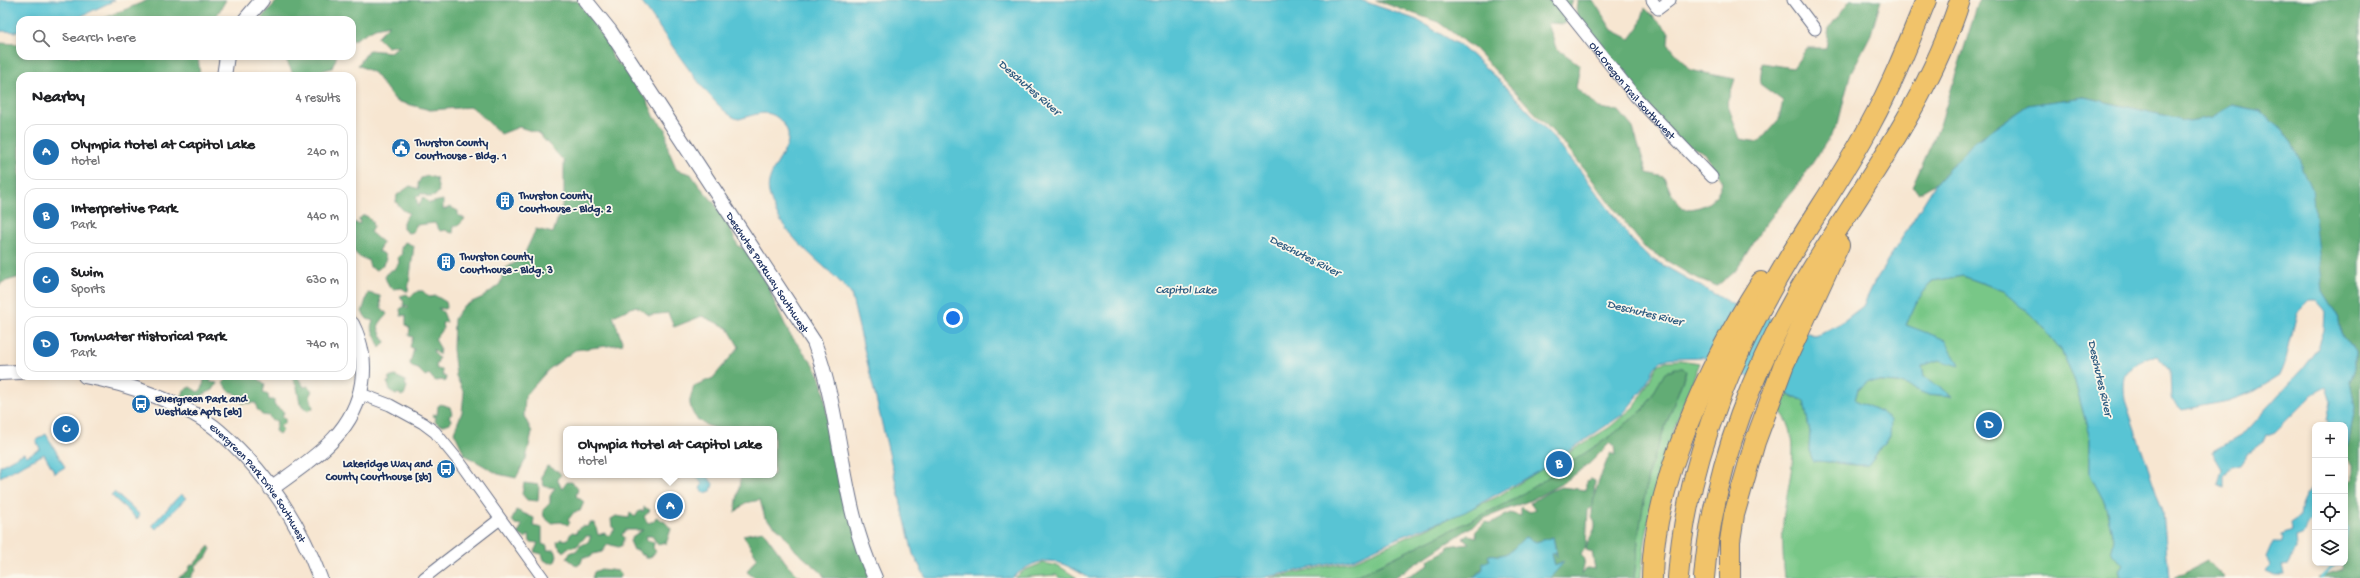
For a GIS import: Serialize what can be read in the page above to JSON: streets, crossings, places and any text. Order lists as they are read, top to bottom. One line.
{"streets":{"street":["Old Oregon Trail Southwest","Deschutes Parkway Southwest","Evergreen Park Drive Southwest"]},"water":["Deschutes River","Capitol Lake"],"places":{"public building":["Thurston County Courthouse - Bldg. 1"],"building":["Thurston County Courthouse - Bldg. 2","Thurston County Courthouse - Bldg. 3"],"bus stop":["Evergreen Park and Westlake Apts [eb]","Lakeridge Way and County Courthouse [sb]"]},"page":{"search":"Search here","heading":["Nearby","4 results"],"list":[{"mark":"A","name":"Olympia Hotel at Capitol Lake","note":"Hotel","value":"240 m"},{"mark":"B","name":"Interpretive Park","note":"Park","value":"440 m"},{"mark":"C","name":"Swim","note":"Sports","value":"630 m"},{"mark":"D","name":"Tumwater Historical Park","note":"Park","value":"740 m"}],"pins":["D","C","B","A"],"map_buttons":["+","−"],"popup":["Olympia Hotel at Capitol Lake","Hotel"]}}
